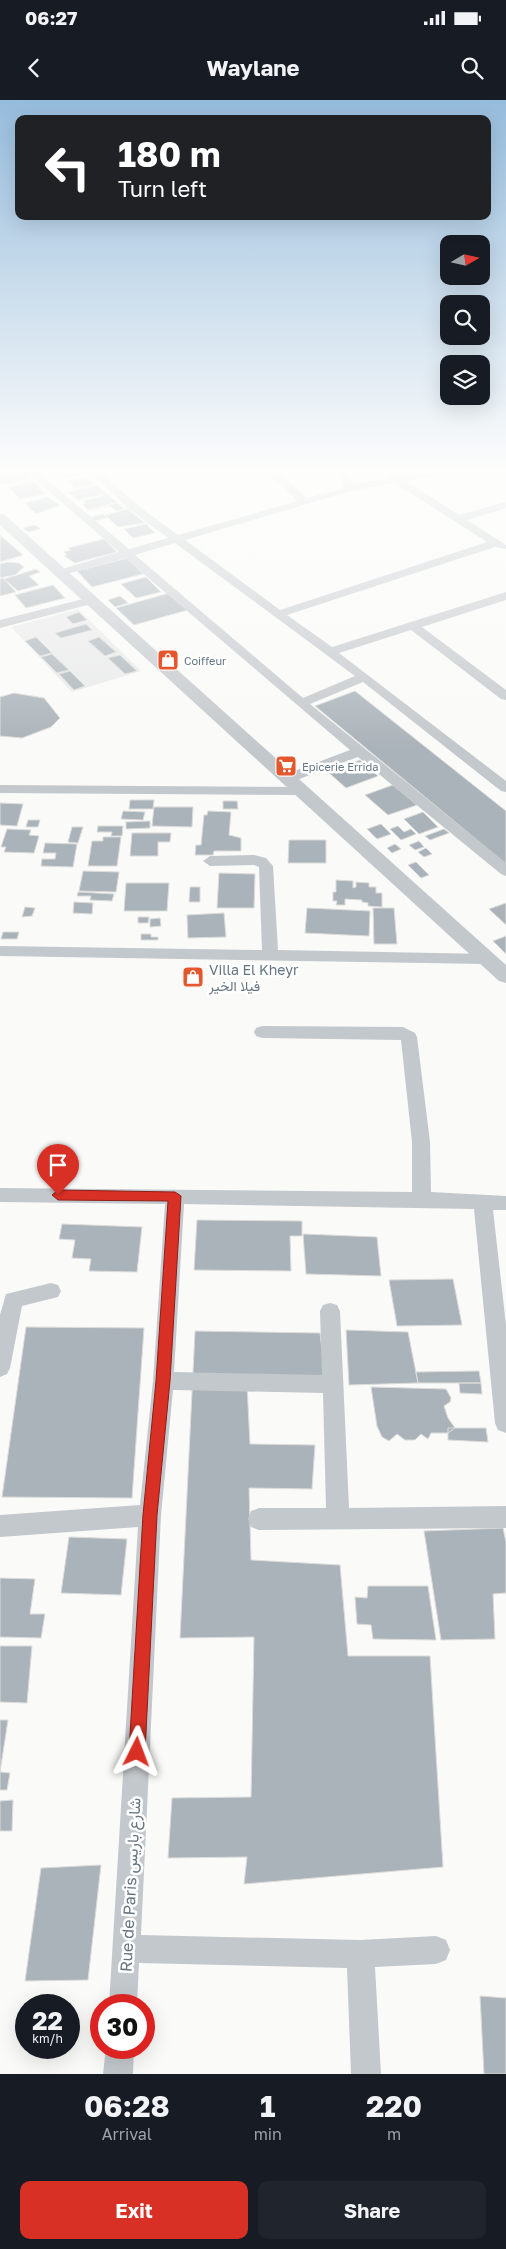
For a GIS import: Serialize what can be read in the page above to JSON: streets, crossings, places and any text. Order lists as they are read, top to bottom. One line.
{"streets":{"street":["Rue de Paris شارع باريس"]},"places":{"shop":["Coiffeur","Villa El Kheyr فيلا الخير"],"supermarket":["Epicerie Errida"]},"north":"right","page":{"status":"06:27","header":"Waylane","turn":["180 m","Turn left"],"speed":"22 km/h","limit":"30","eta":["06:28","Arrival","1","min","220","m"],"buttons":["Exit","Share"]}}
